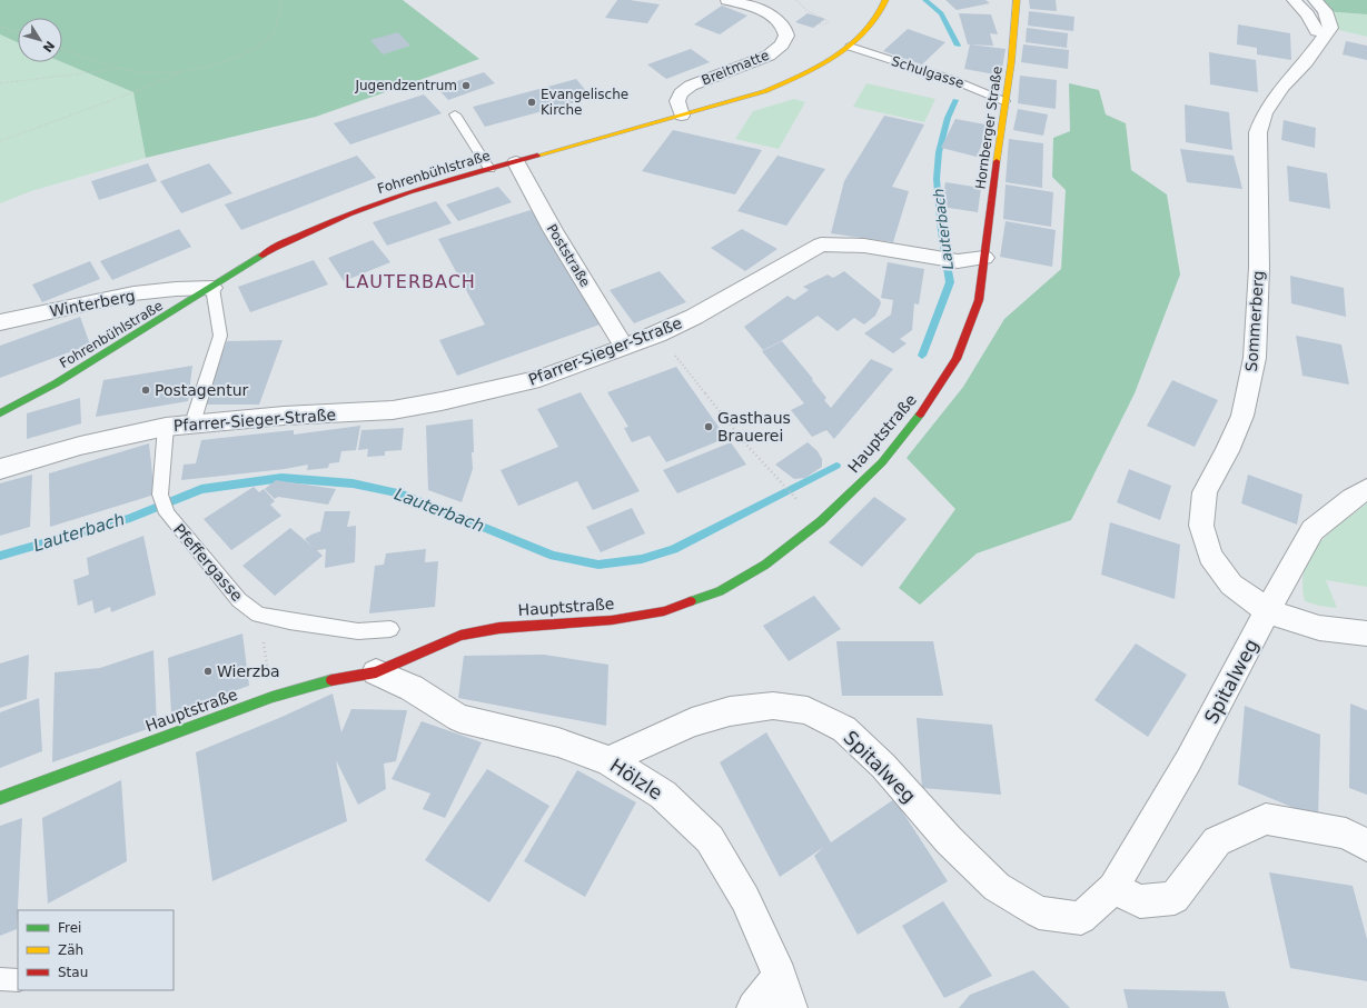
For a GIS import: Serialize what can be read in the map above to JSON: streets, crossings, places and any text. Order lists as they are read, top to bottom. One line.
{"streets":{"street":["Breitmatte","Hornberger Straße","Fohrenbühlstraße","Poststraße","Winterberg","Sommerberg","Pfarrer-Sieger-Straße","Hauptstraße","Spitalweg","Hölzle"],"lane":["Schulgasse","Pfeffergasse"]},"crossings":[["Breitmatte","Fohrenbühlstraße"],["Schulgasse","Hornberger Straße"],["Schulgasse","Fohrenbühlstraße"],["Hornberger Straße","Pfarrer-Sieger-Straße"],["Hornberger Straße","Hauptstraße"],["Fohrenbühlstraße","Poststraße"],["Fohrenbühlstraße","Winterberg"],["Poststraße","Pfarrer-Sieger-Straße"],["Sommerberg","Spitalweg"],["Pfarrer-Sieger-Straße","Hauptstraße"],["Pfarrer-Sieger-Straße","Pfeffergasse"],["Hauptstraße","Hölzle"],["Spitalweg","Hölzle"]],"districts":["LAUTERBACH"],"water":["Lauterbach"],"places":["Jugendzentrum","Evangelische Kirche","Postagentur","Gasthaus Brauerei","Wierzba"],"legend":["Frei","Zäh","Stau"],"north":"bottom right"}
